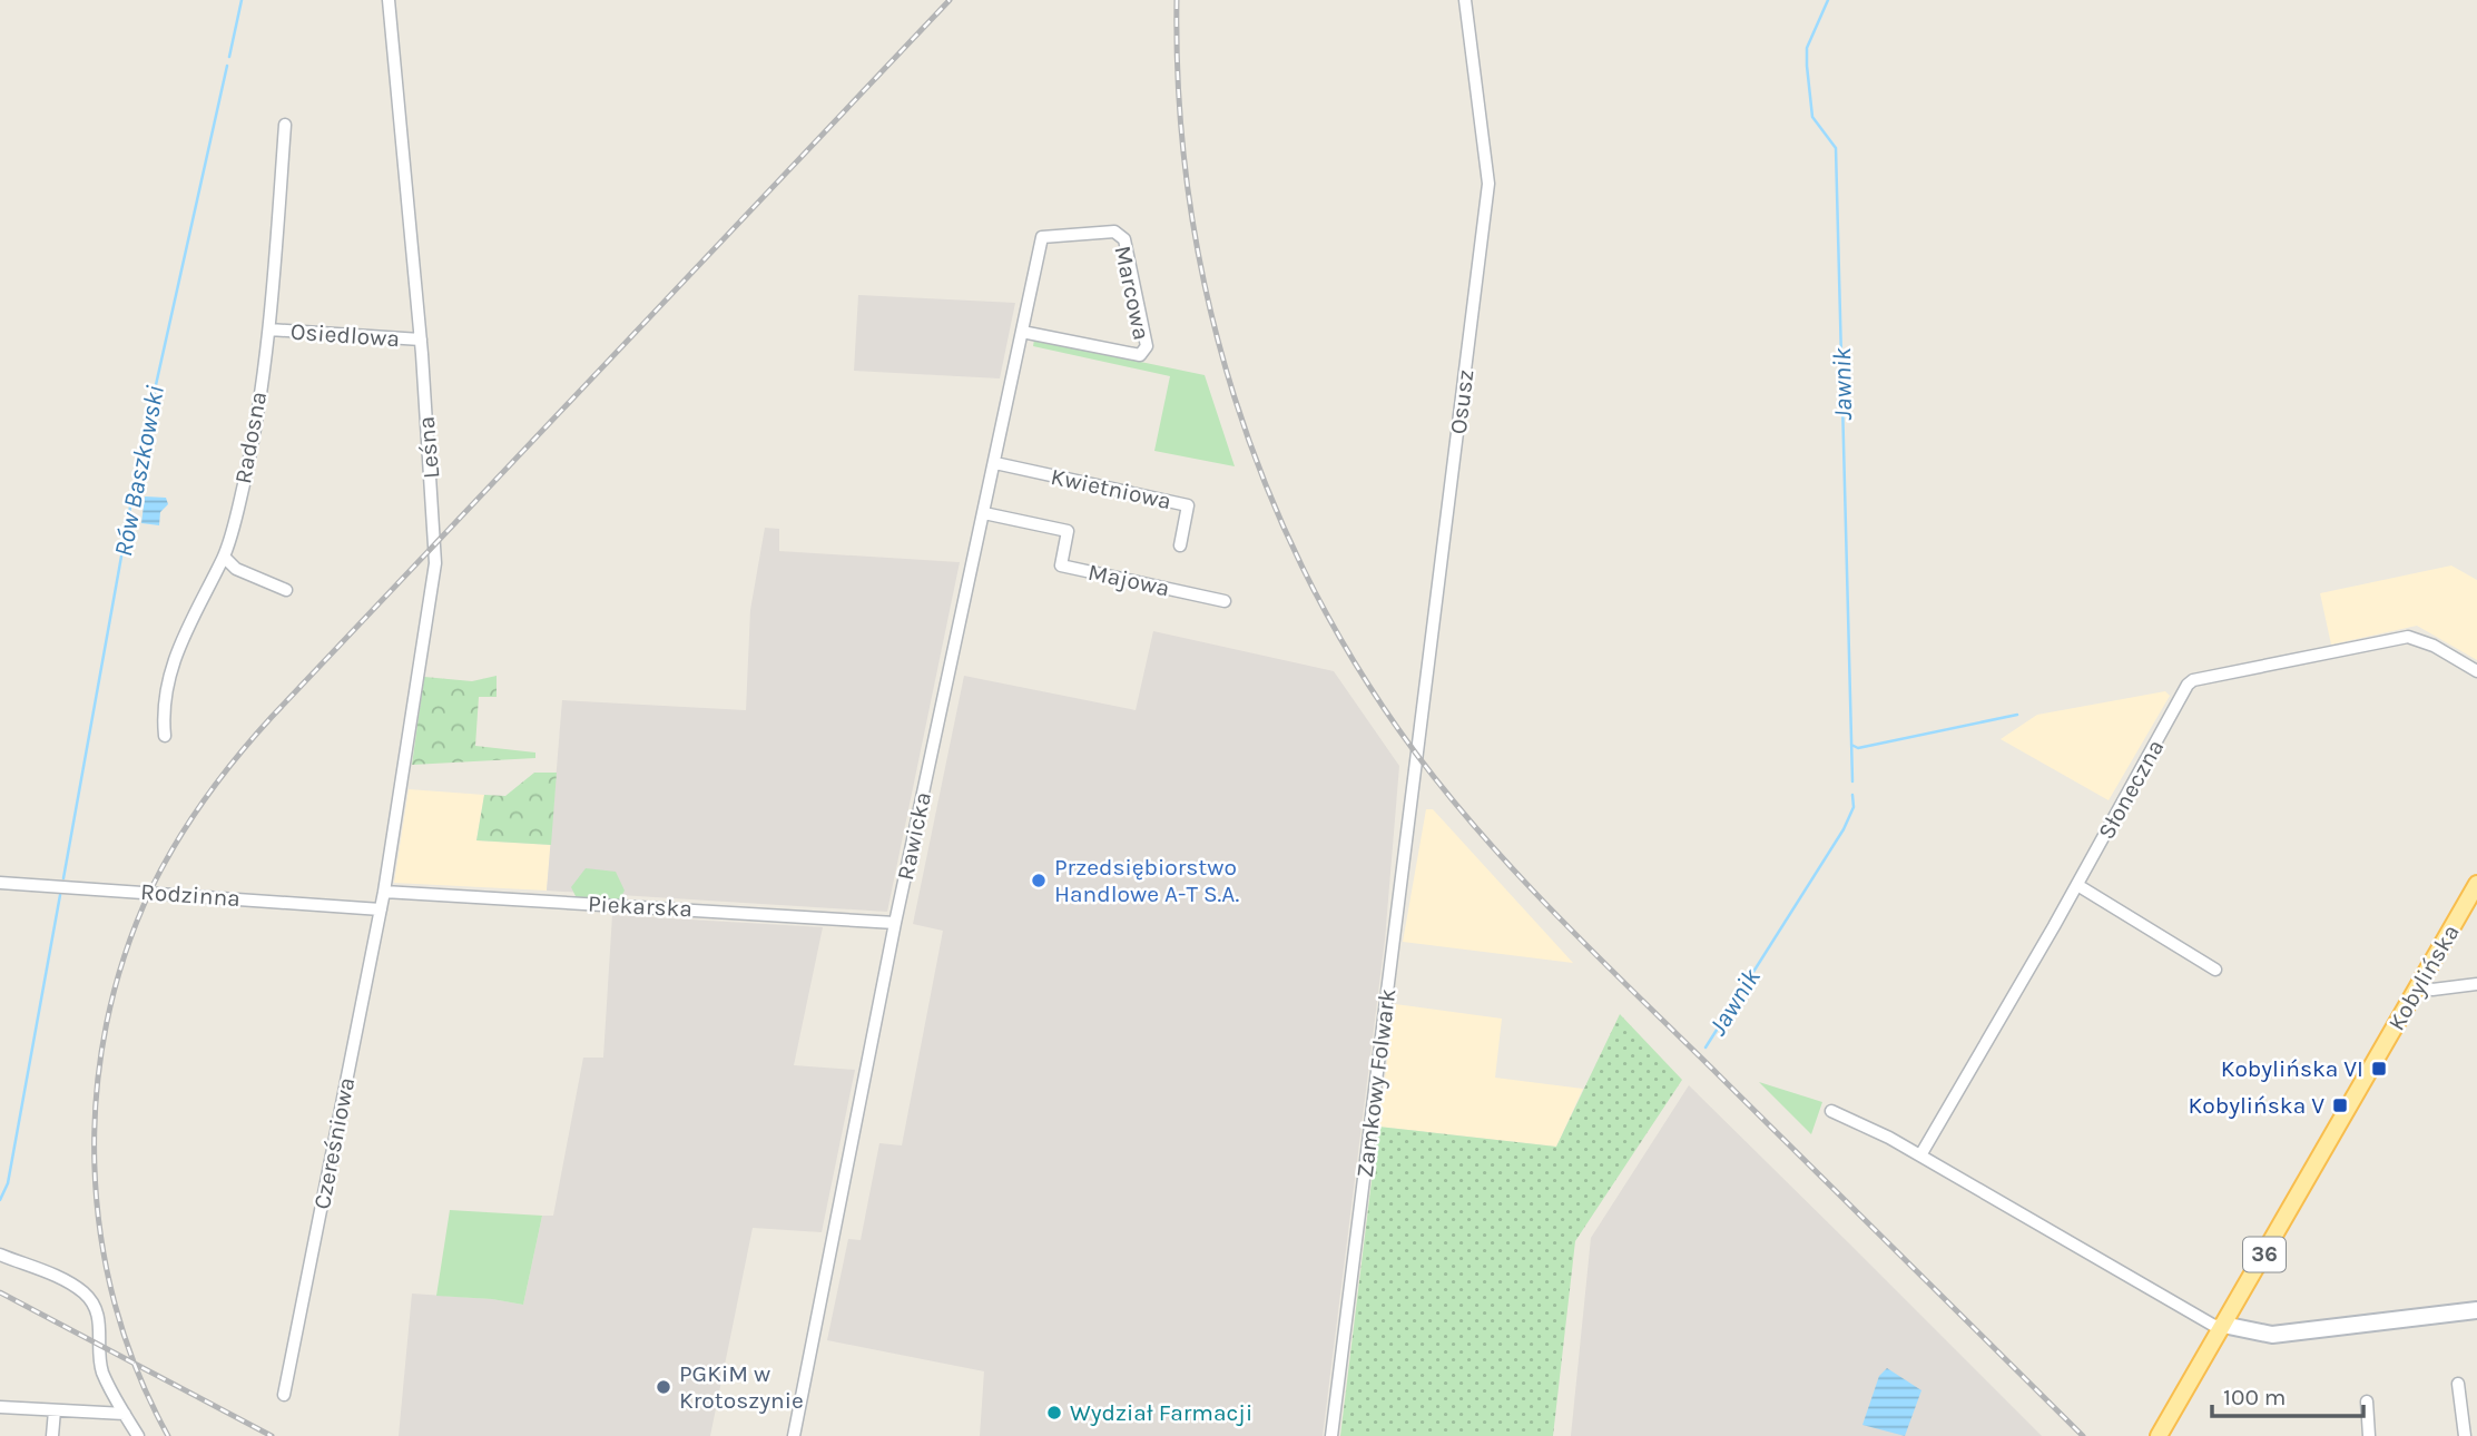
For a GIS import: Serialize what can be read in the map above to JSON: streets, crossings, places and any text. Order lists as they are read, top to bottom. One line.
{"streets":{"main road":["Kobylińska","36"],"street":["Marcowa","Osiedlowa","Osusz","Radosna","Leśna","Kwietniowa","Majowa","Słoneczna","Rawicka","Rodzinna","Piekarska","Zamkowy Folwark","Czereśniowa"]},"crossings":[["Marcowa","Rawicka"],["Osiedlowa","Radosna"],["Osiedlowa","Leśna"],["Osusz","Zamkowy Folwark"],["Leśna","Piekarska"],["Leśna","Czereśniowa"],["Kwietniowa","Rawicka"],["Majowa","Rawicka"],["Rawicka","Piekarska"],["Rodzinna","Czereśniowa"],["Piekarska","Czereśniowa"]],"water":["Jawnik","Rów Baszkowski"],"places":{"other":["Przedsiębiorstwo Handlowe A-T S.A.","PGKiM w Krotoszynie","Wydział Farmacji"],"transit":["Kobylińska VI","Kobylińska V"]},"scale_bar":"100 m"}
